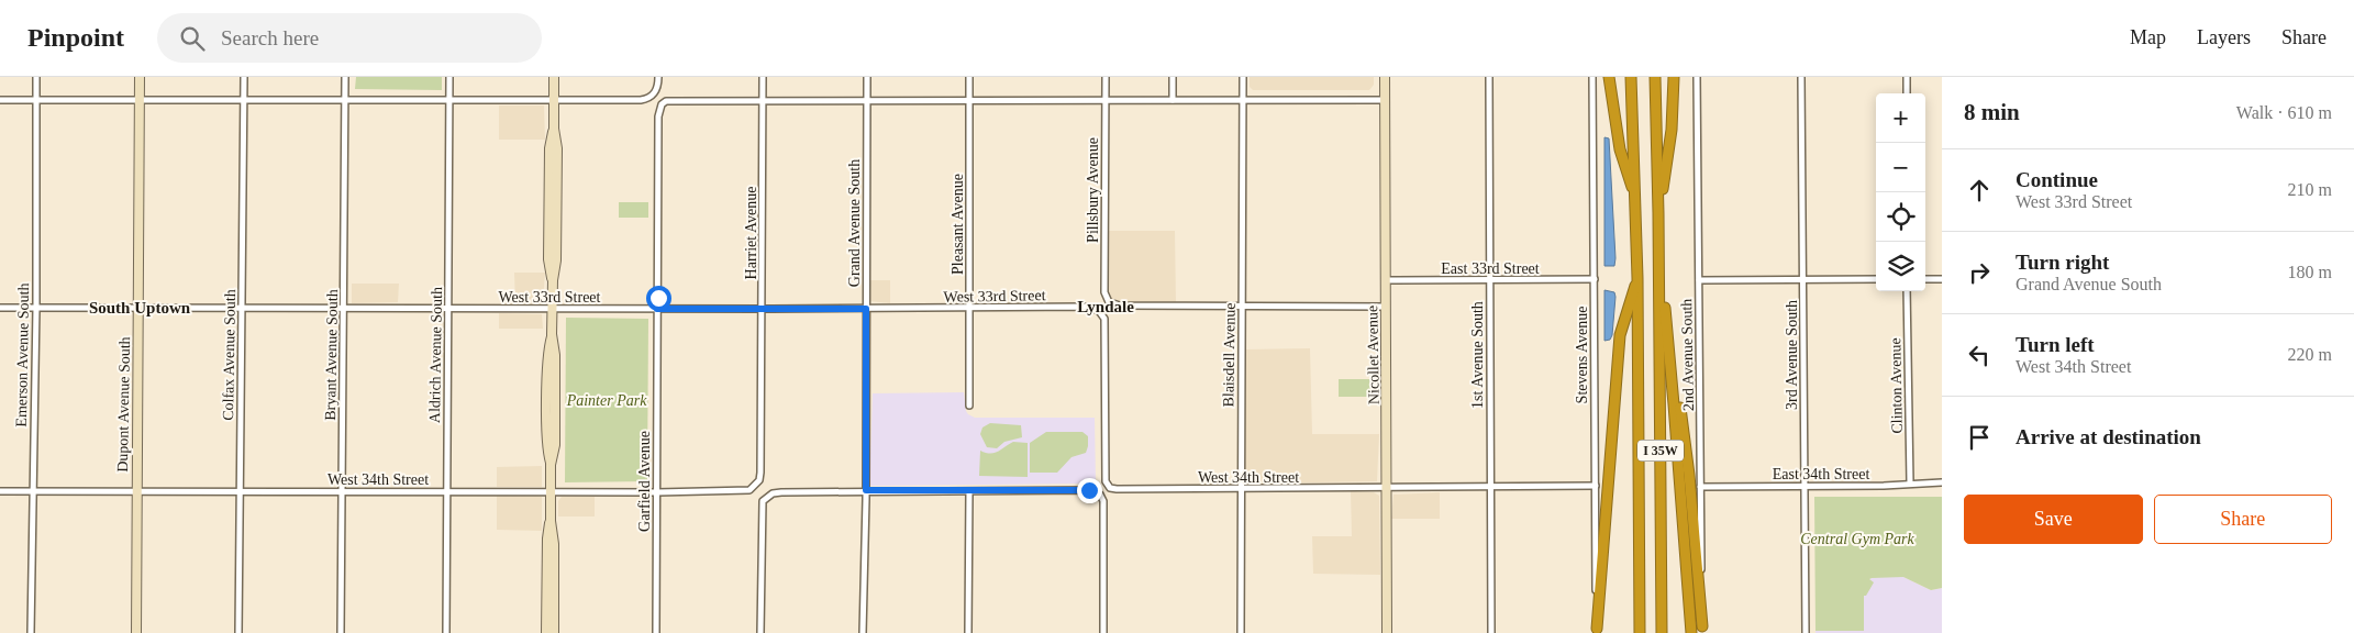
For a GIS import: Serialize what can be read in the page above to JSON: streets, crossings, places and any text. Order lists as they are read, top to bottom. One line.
{"streets":{"highway":["I 35W"],"main road":["Nicollet Avenue","Dupont Avenue South"],"street":["Pillsbury Avenue","Grand Avenue South","Pleasant Avenue","Harriet Avenue","East 33rd Street","West 33rd Street","Emerson Avenue South","Colfax Avenue South","Bryant Avenue South","Aldrich Avenue South","Blaisdell Avenue","1st Avenue South","Stevens Avenue","2nd Avenue South","3rd Avenue South","Clinton Avenue","East 34th Street","West 34th Street","Garfield Avenue"]},"crossings":[["Pillsbury Avenue","Blaisdell Avenue"],["Grand Avenue South","West 33rd Street"],["Pleasant Avenue","West 33rd Street"],["Harriet Avenue","West 33rd Street"],["Harriet Avenue","West 34th Street"],["Harriet Avenue","Garfield Avenue"],["East 33rd Street","Nicollet Avenue"],["East 33rd Street","1st Avenue South"],["East 33rd Street","Stevens Avenue"],["West 33rd Street","Emerson Avenue South"],["West 33rd Street","Colfax Avenue South"],["West 33rd Street","Bryant Avenue South"],["West 33rd Street","Aldrich Avenue South"],["West 33rd Street","Dupont Avenue South"],["West 33rd Street","West 34th Street"],["West 33rd Street","Garfield Avenue"],["Emerson Avenue South","West 34th Street"],["Colfax Avenue South","West 34th Street"],["Bryant Avenue South","West 34th Street"],["Aldrich Avenue South","West 34th Street"],["Blaisdell Avenue","West 34th Street"],["Nicollet Avenue","West 34th Street"],["2nd Avenue South","East 34th Street"],["3rd Avenue South","East 34th Street"],["Clinton Avenue","East 34th Street"],["Dupont Avenue South","West 34th Street"],["West 34th Street","Garfield Avenue"]],"districts":["Lyndale","South Uptown"],"parks":["Painter Park","Central Gym Park"],"page":{"header":"Pinpoint","search":"Search here","nav":["Map","Layers","Share"],"heading":["8 min","Walk · 610 m"],"map_buttons":["+","−"],"list":[["Continue","West 33rd Street","210 m"],["Turn right","Grand Avenue South","180 m"],["Turn left","West 34th Street","220 m"],"Arrive at destination"],"buttons":["Save","Share"]}}
